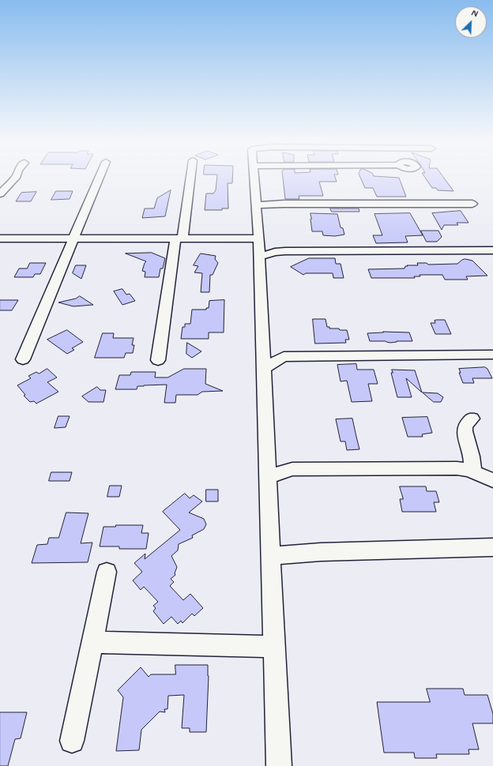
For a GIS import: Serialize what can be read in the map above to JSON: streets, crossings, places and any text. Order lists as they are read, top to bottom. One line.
{"north":"top right"}
